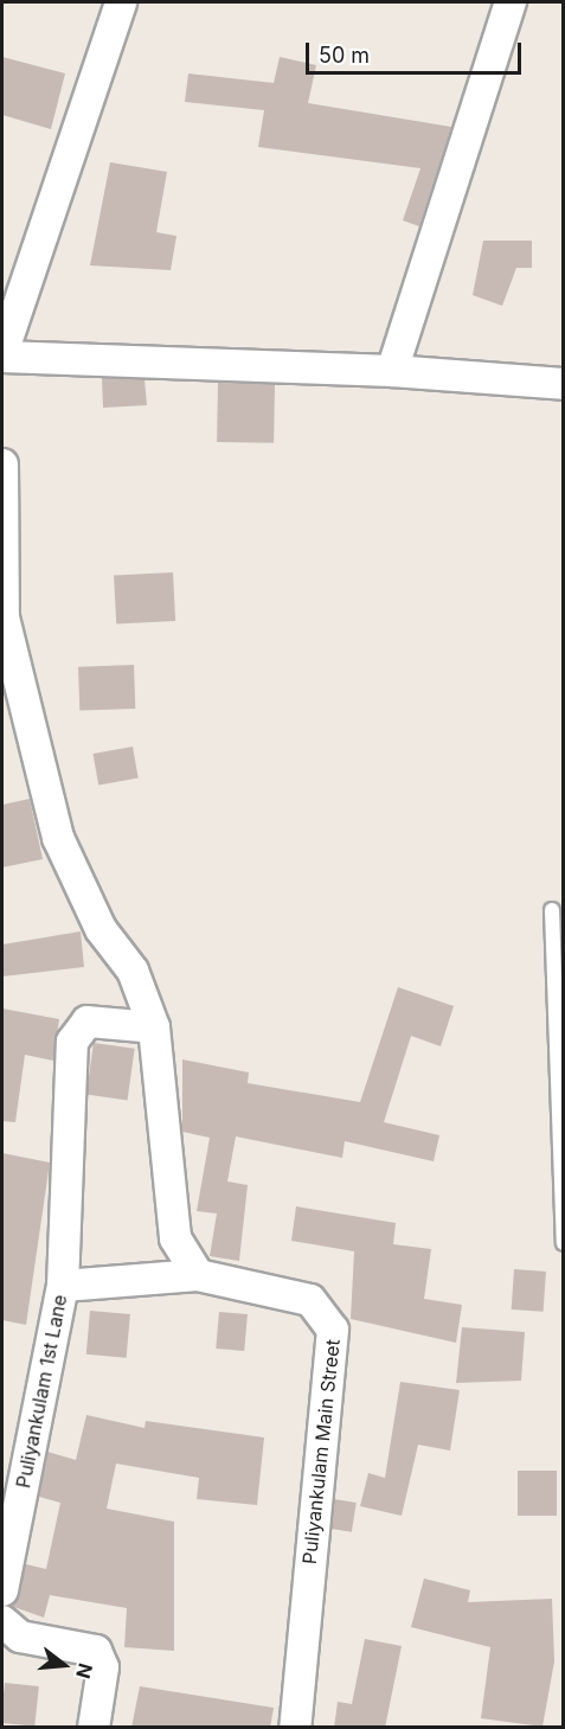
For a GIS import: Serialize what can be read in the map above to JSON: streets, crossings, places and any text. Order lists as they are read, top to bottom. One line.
{"streets":{"street":["Puliyankulam 1st Lane","Puliyankulam Main Street"]},"crossings":[["Puliyankulam 1st Lane","Puliyankulam Main Street"]],"scale_bar":"50 m","north":"right"}
